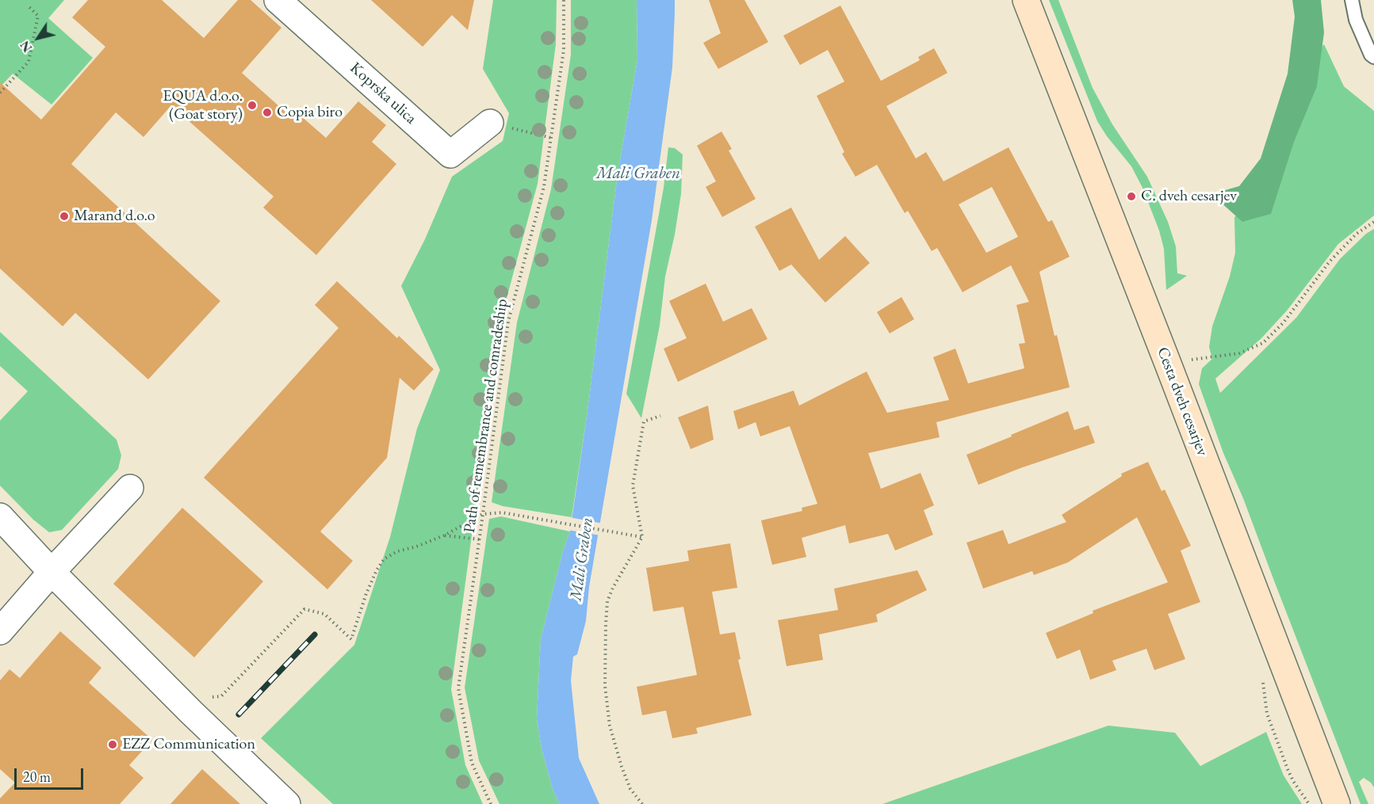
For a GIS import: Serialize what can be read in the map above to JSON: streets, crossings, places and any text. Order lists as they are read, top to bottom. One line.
{"streets":{"street":["Koprska ulica","Cesta dveh cesarjev"],"path":["Path of remembrance and comradeship"]},"water":["Mali Graben"],"places":["EQUA d.o.o. (Goat story)","Copia biro","C. dveh cesarjev","Marand d.o.o","EZZ Communication"],"scale_bar":"20 m","north":"bottom left"}
